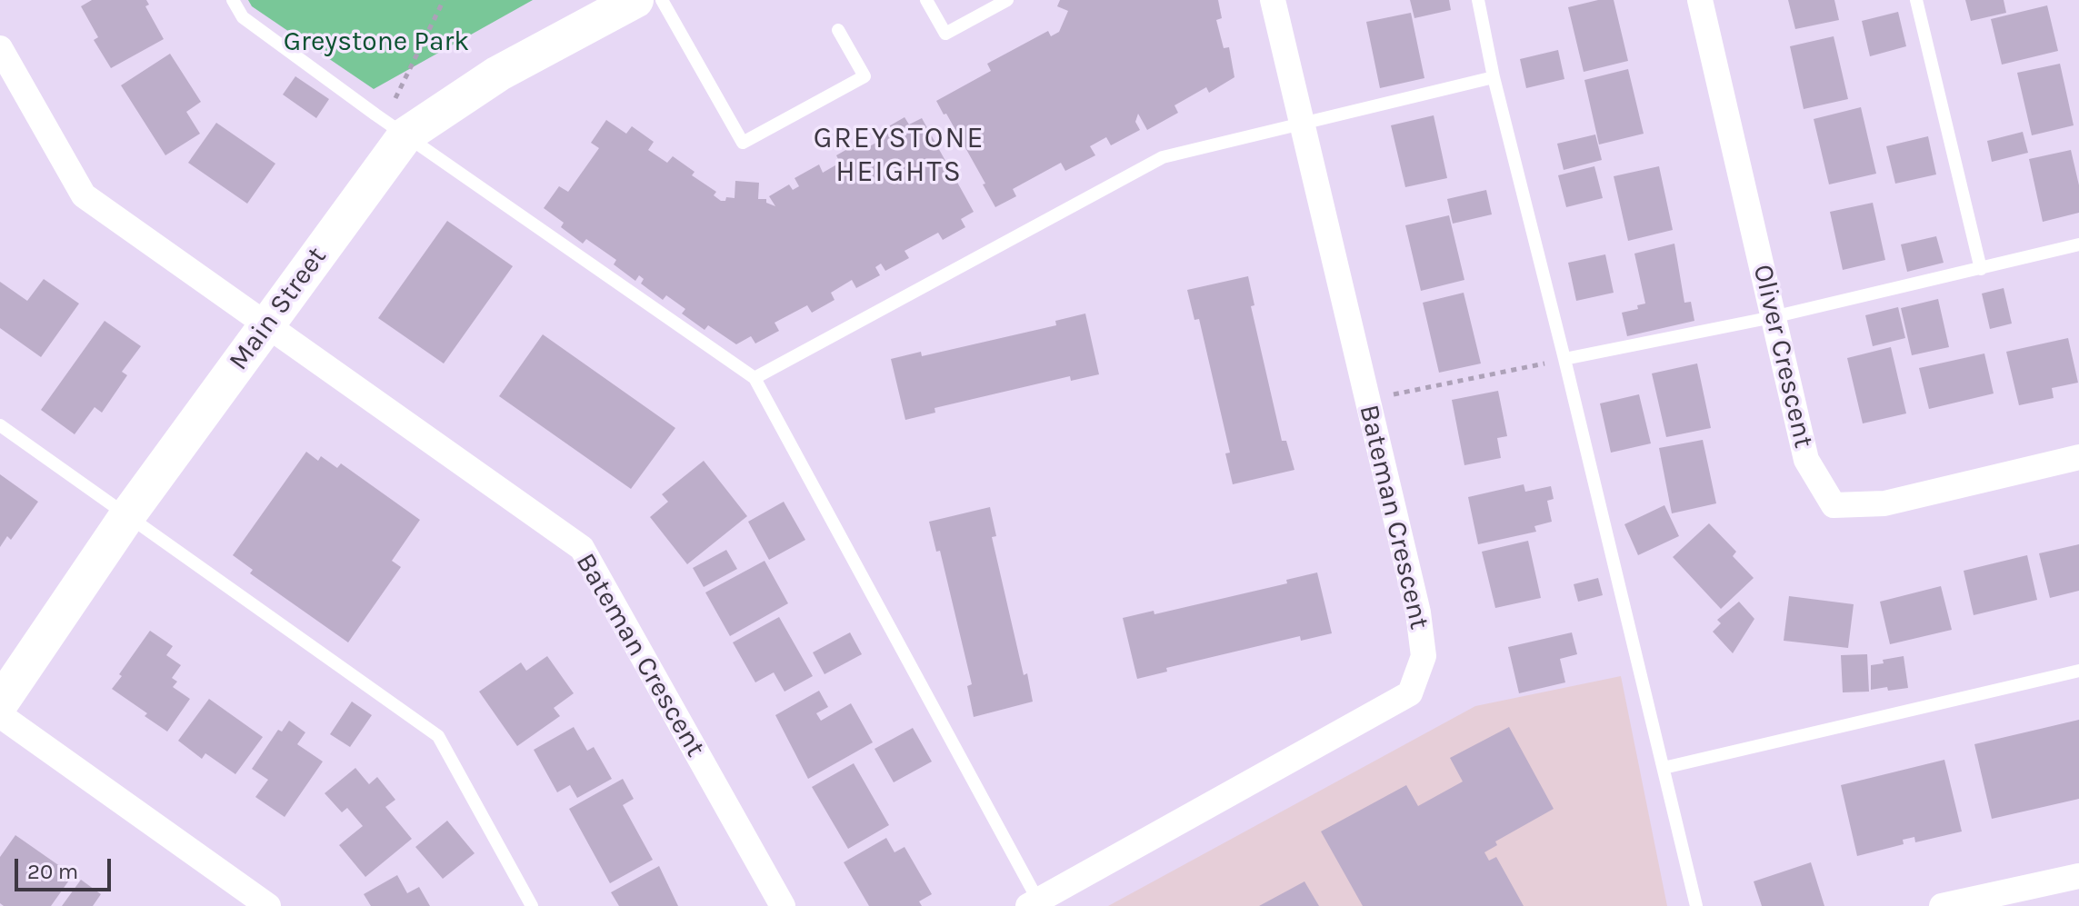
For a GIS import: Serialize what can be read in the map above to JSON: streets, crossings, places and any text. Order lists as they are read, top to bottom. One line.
{"streets":{"street":["Main Street","Oliver Crescent","Bateman Crescent"]},"crossings":[["Main Street","Bateman Crescent"]],"districts":["GREYSTONE HEIGHTS"],"parks":["Greystone Park"],"scale_bar":"20 m"}
